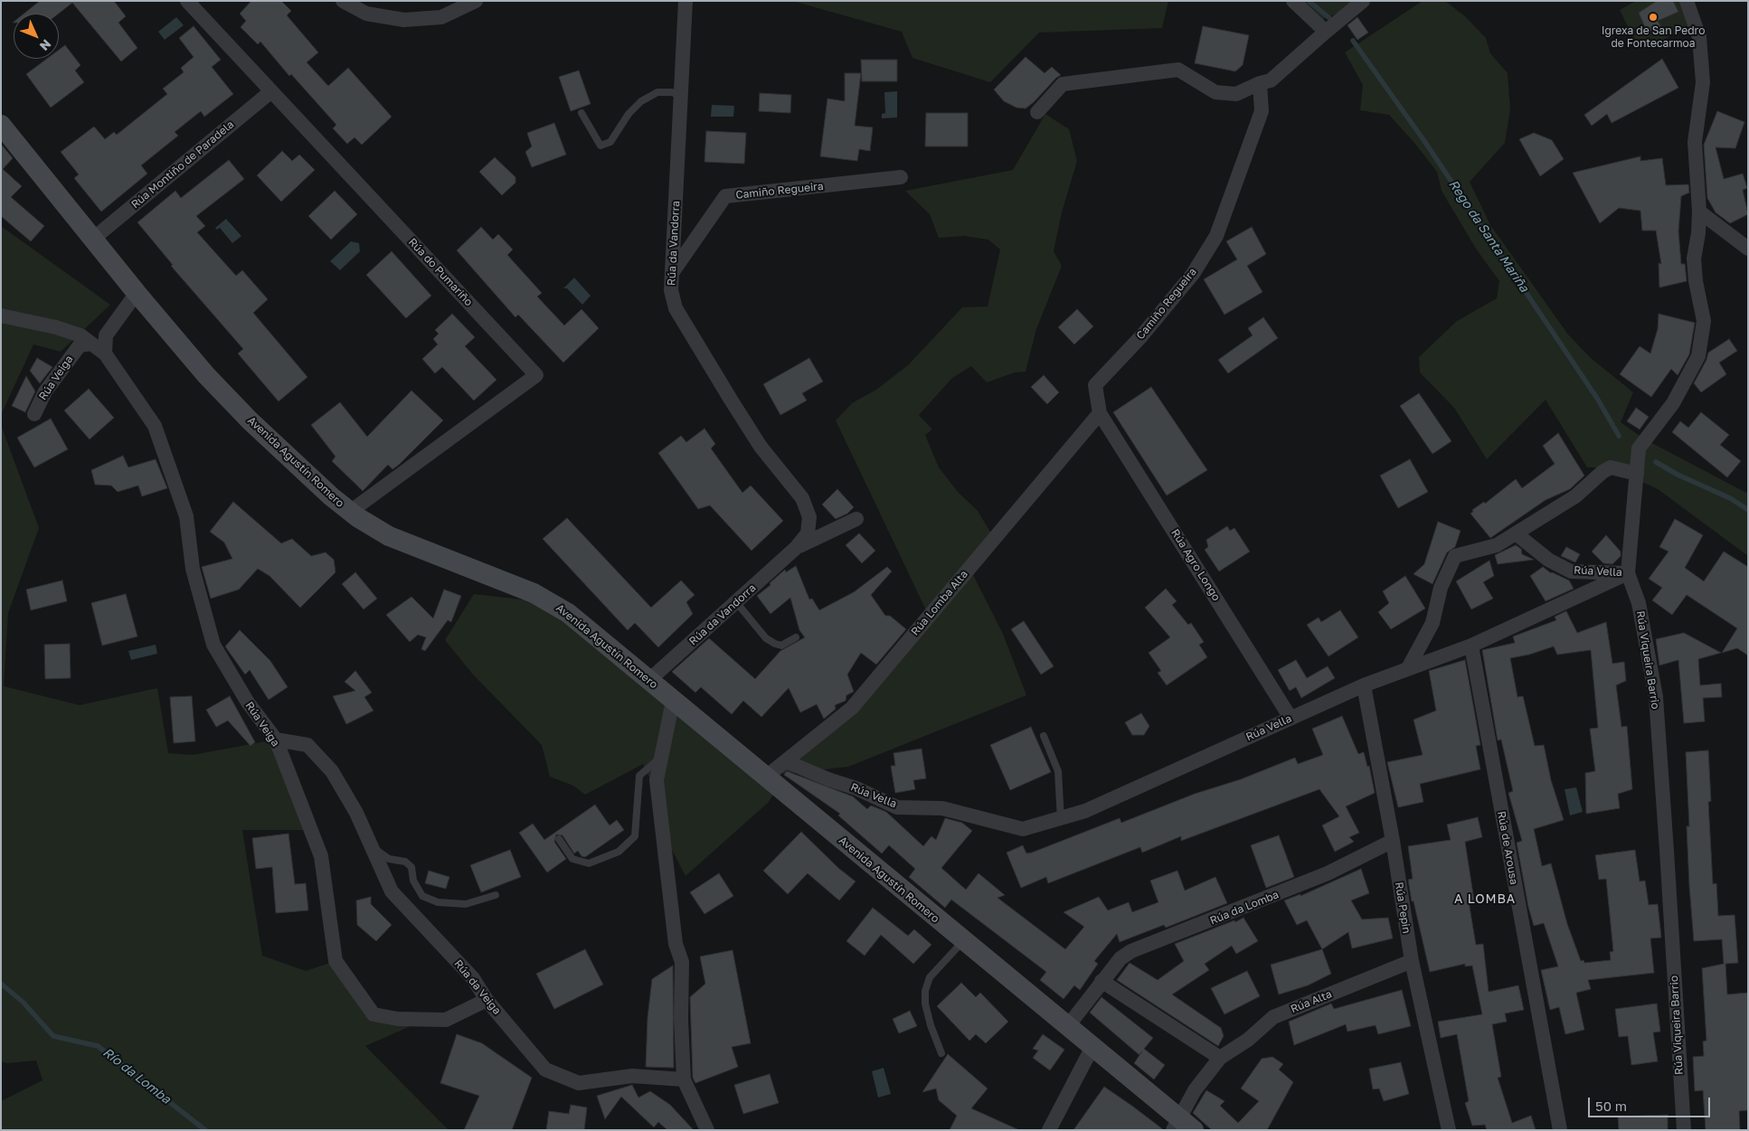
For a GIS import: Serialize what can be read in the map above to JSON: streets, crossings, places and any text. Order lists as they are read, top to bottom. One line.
{"streets":{"street":["Rúa Montiño de Paradela","Camiño Regueira","Rúa da Vandorra","Rúa do Pumariño","Rúa Veiga","Avenida Agustín Romero","Rúa Agro Longo","Rúa Vella","Rúa Lomba Alta","Rúa Viqueira Barrio","Rúa de Arousa","Rúa da Lomba","Rúa Pepin","Rúa da Veiga","Rúa Alta"]},"crossings":[["Rúa Montiño de Paradela","Rúa do Pumariño"],["Rúa Montiño de Paradela","Avenida Agustín Romero"],["Camiño Regueira","Rúa da Vandorra"],["Camiño Regueira","Rúa Agro Longo"],["Camiño Regueira","Rúa Lomba Alta"],["Rúa da Vandorra","Avenida Agustín Romero"],["Rúa do Pumariño","Avenida Agustín Romero"],["Rúa Veiga","Rúa da Veiga"],["Avenida Agustín Romero","Rúa Lomba Alta"],["Avenida Agustín Romero","Rúa da Lomba"],["Rúa Agro Longo","Rúa Vella"],["Rúa Agro Longo","Rúa Lomba Alta"],["Rúa Vella","Rúa Lomba Alta"],["Rúa Vella","Rúa Viqueira Barrio"],["Rúa Vella","Rúa de Arousa"],["Rúa Vella","Rúa Pepin"],["Rúa da Lomba","Rúa Pepin"],["Rúa Pepin","Rúa Alta"]],"districts":["A LOMBA"],"water":["Rego da Santa Mariña","Río da Lomba"],"places":["Igrexa de San Pedro de Fontecarmoa"],"scale_bar":"50 m","north":"bottom right"}
